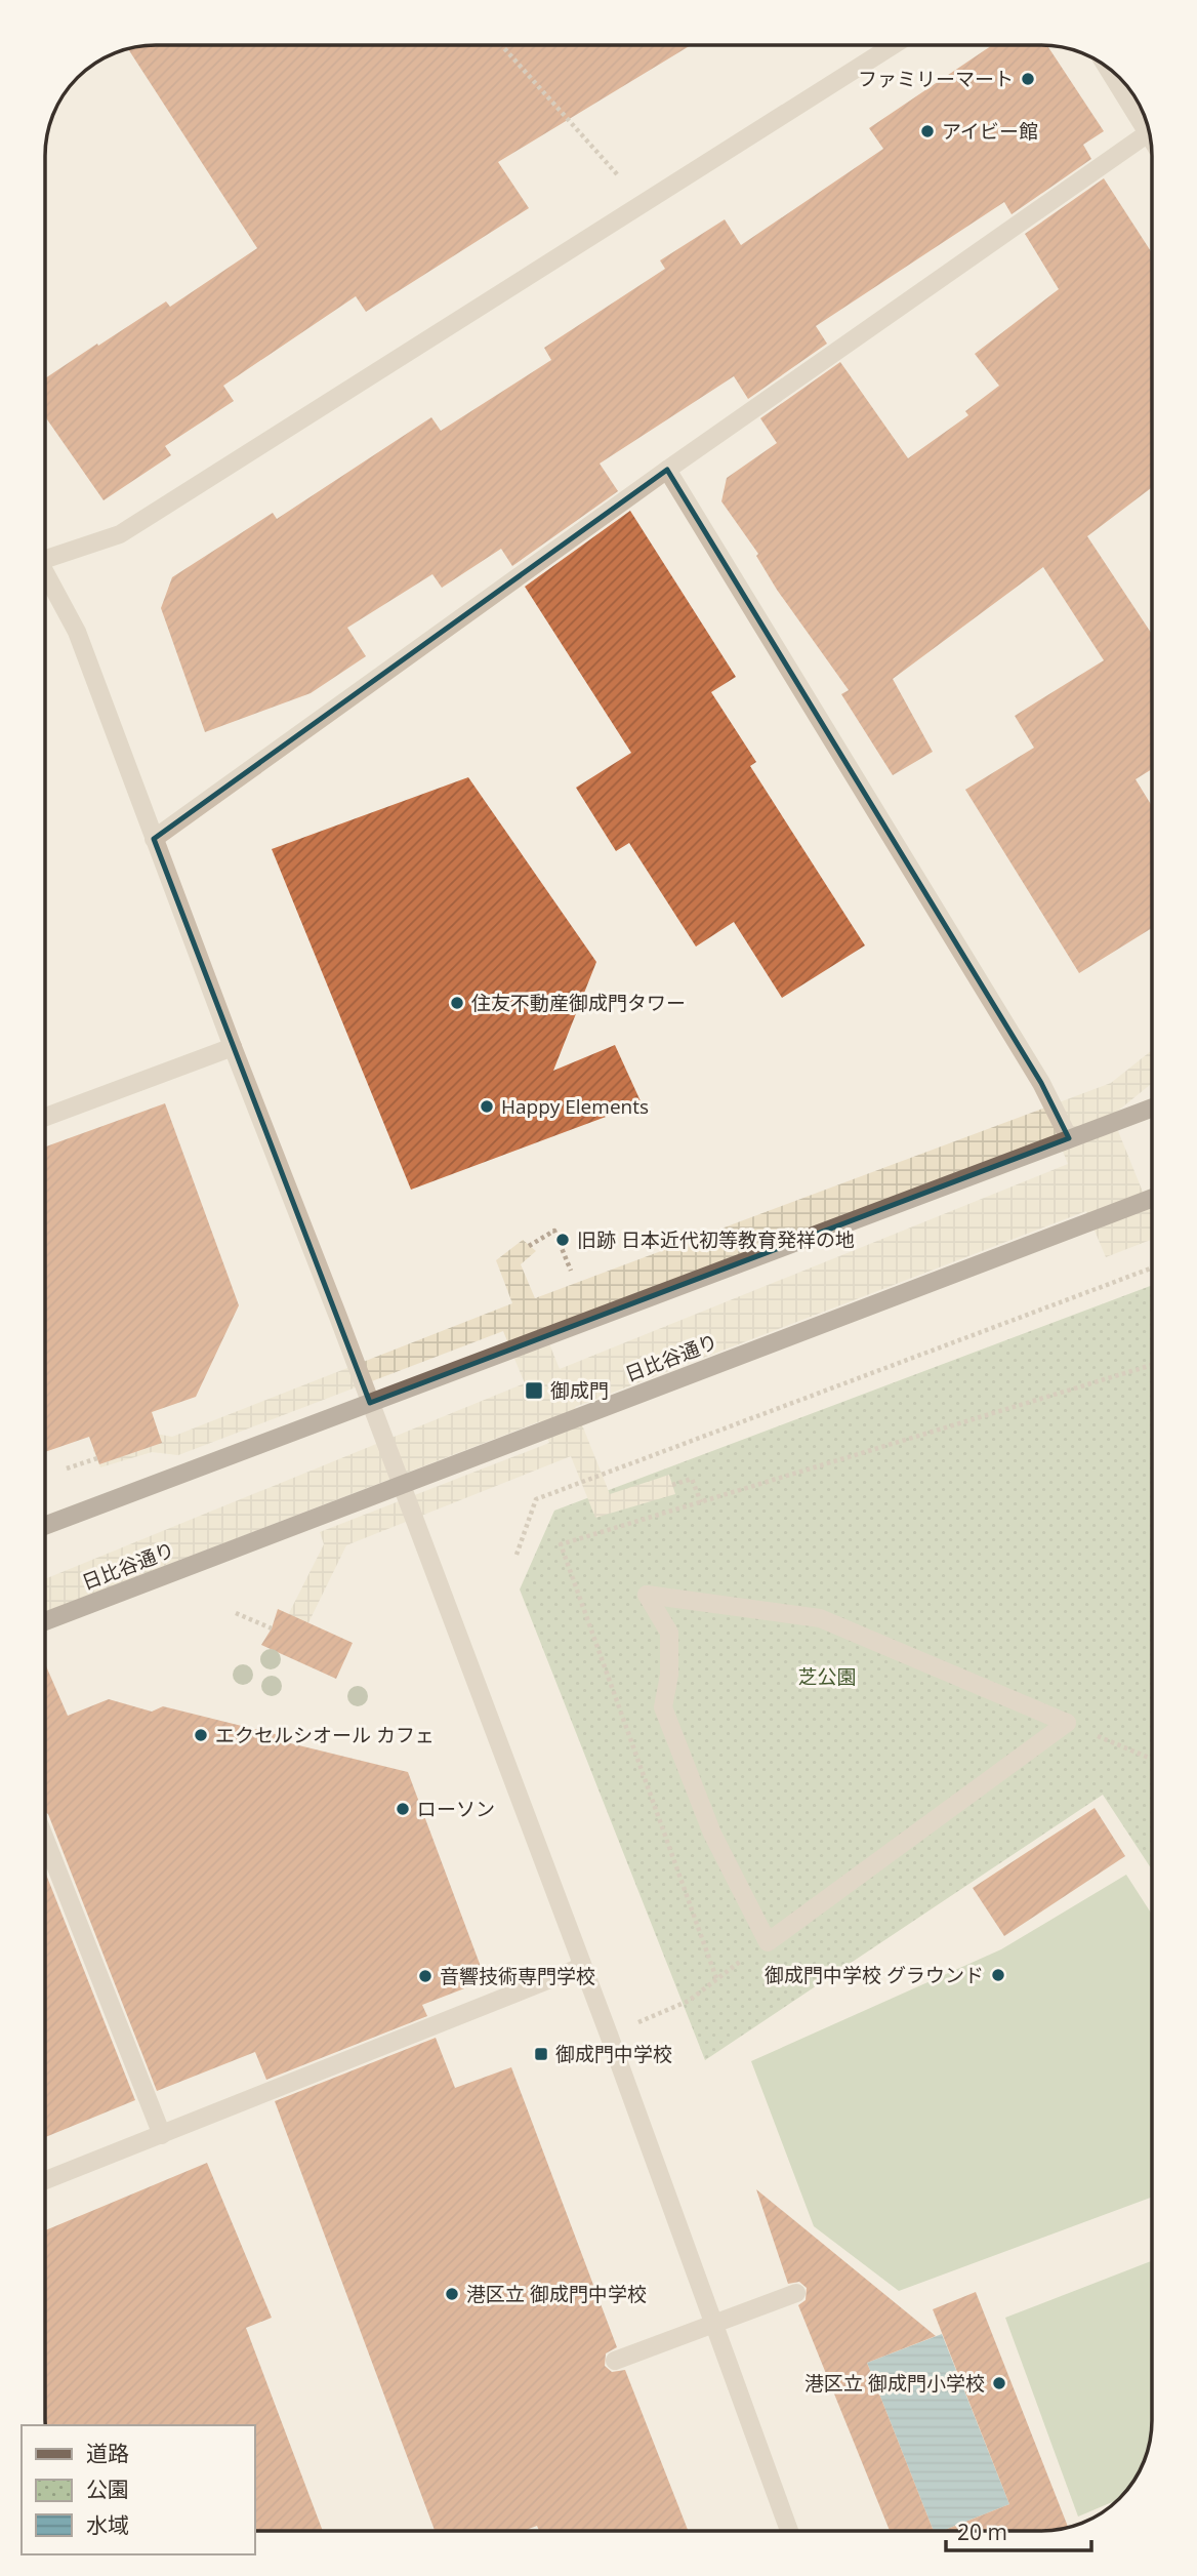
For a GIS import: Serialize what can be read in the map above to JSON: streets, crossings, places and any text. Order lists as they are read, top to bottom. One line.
{"streets":{"main road":["日比谷通り"]},"parks":["芝公園"],"places":{"other":["ファミリーマート","アイビー館","住友不動産御成門タワー","Happy Elements","旧跡 日本近代初等教育発祥の地","エクセルシオール カフェ","ローソン","御成門中学校 グラウンド","音響技術専門学校","港区立 御成門中学校","港区立 御成門小学校"],"transit":["御成門","御成門中学校"]},"legend":["道路","公園","水域"],"scale_bar":"20 m"}
